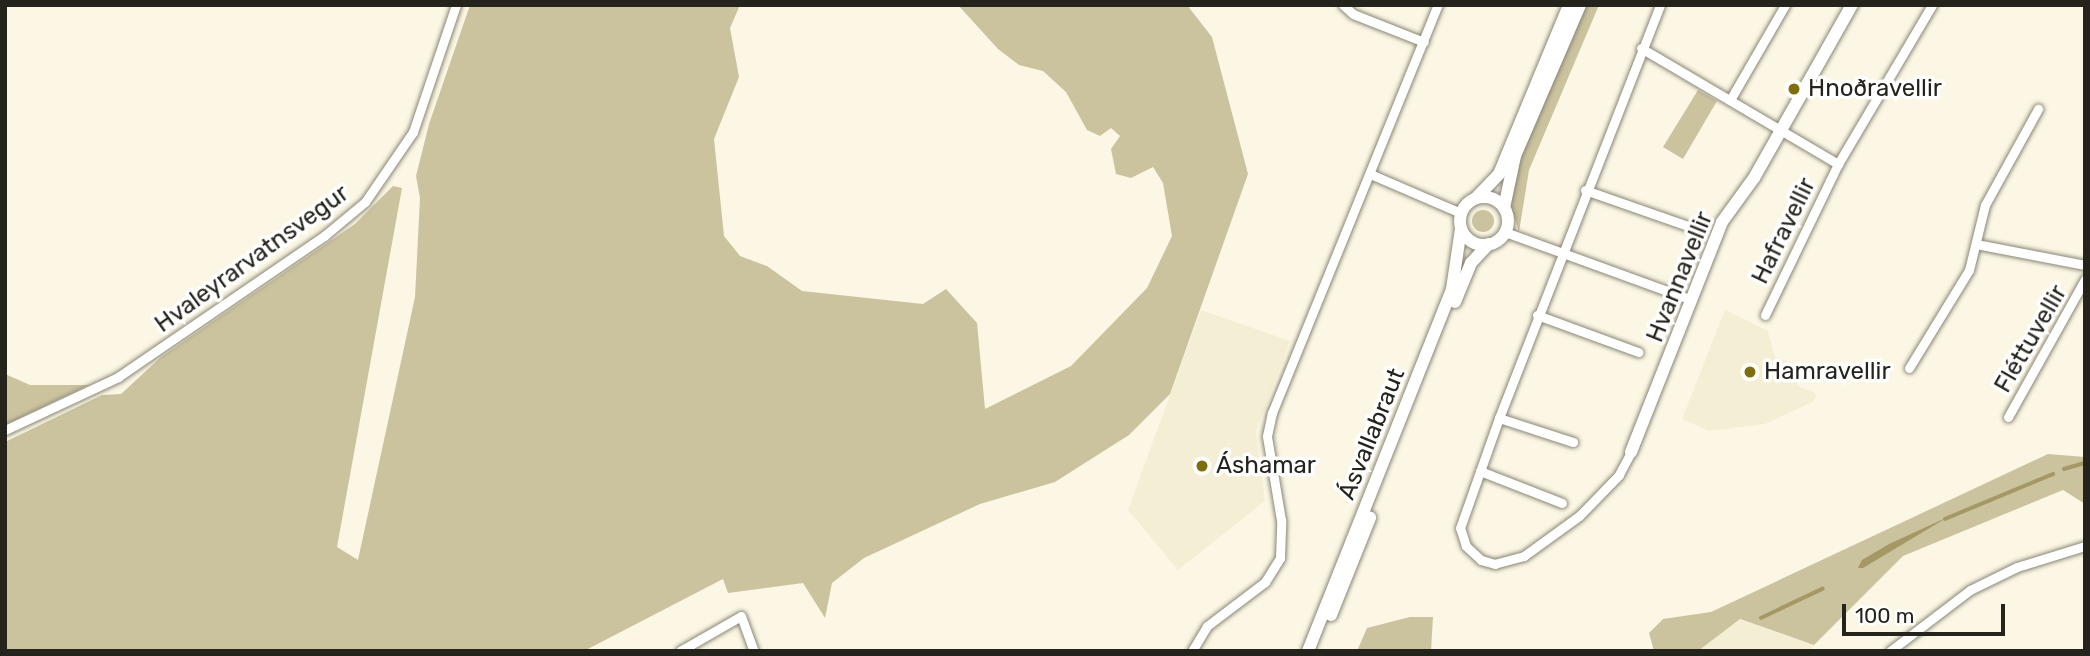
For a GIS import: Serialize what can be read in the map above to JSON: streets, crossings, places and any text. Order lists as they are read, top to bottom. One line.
{"streets":{"main road":["Hvannavellir","Ásvallabraut"],"street":["Hafravellir","Hvaleyrarvatnsvegur","Fléttuvellir"]},"crossings":[["Hafravellir","Hvannavellir"]],"places":["Hnoðravellir","Hamravellir","Áshamar"],"scale_bar":"100 m"}
